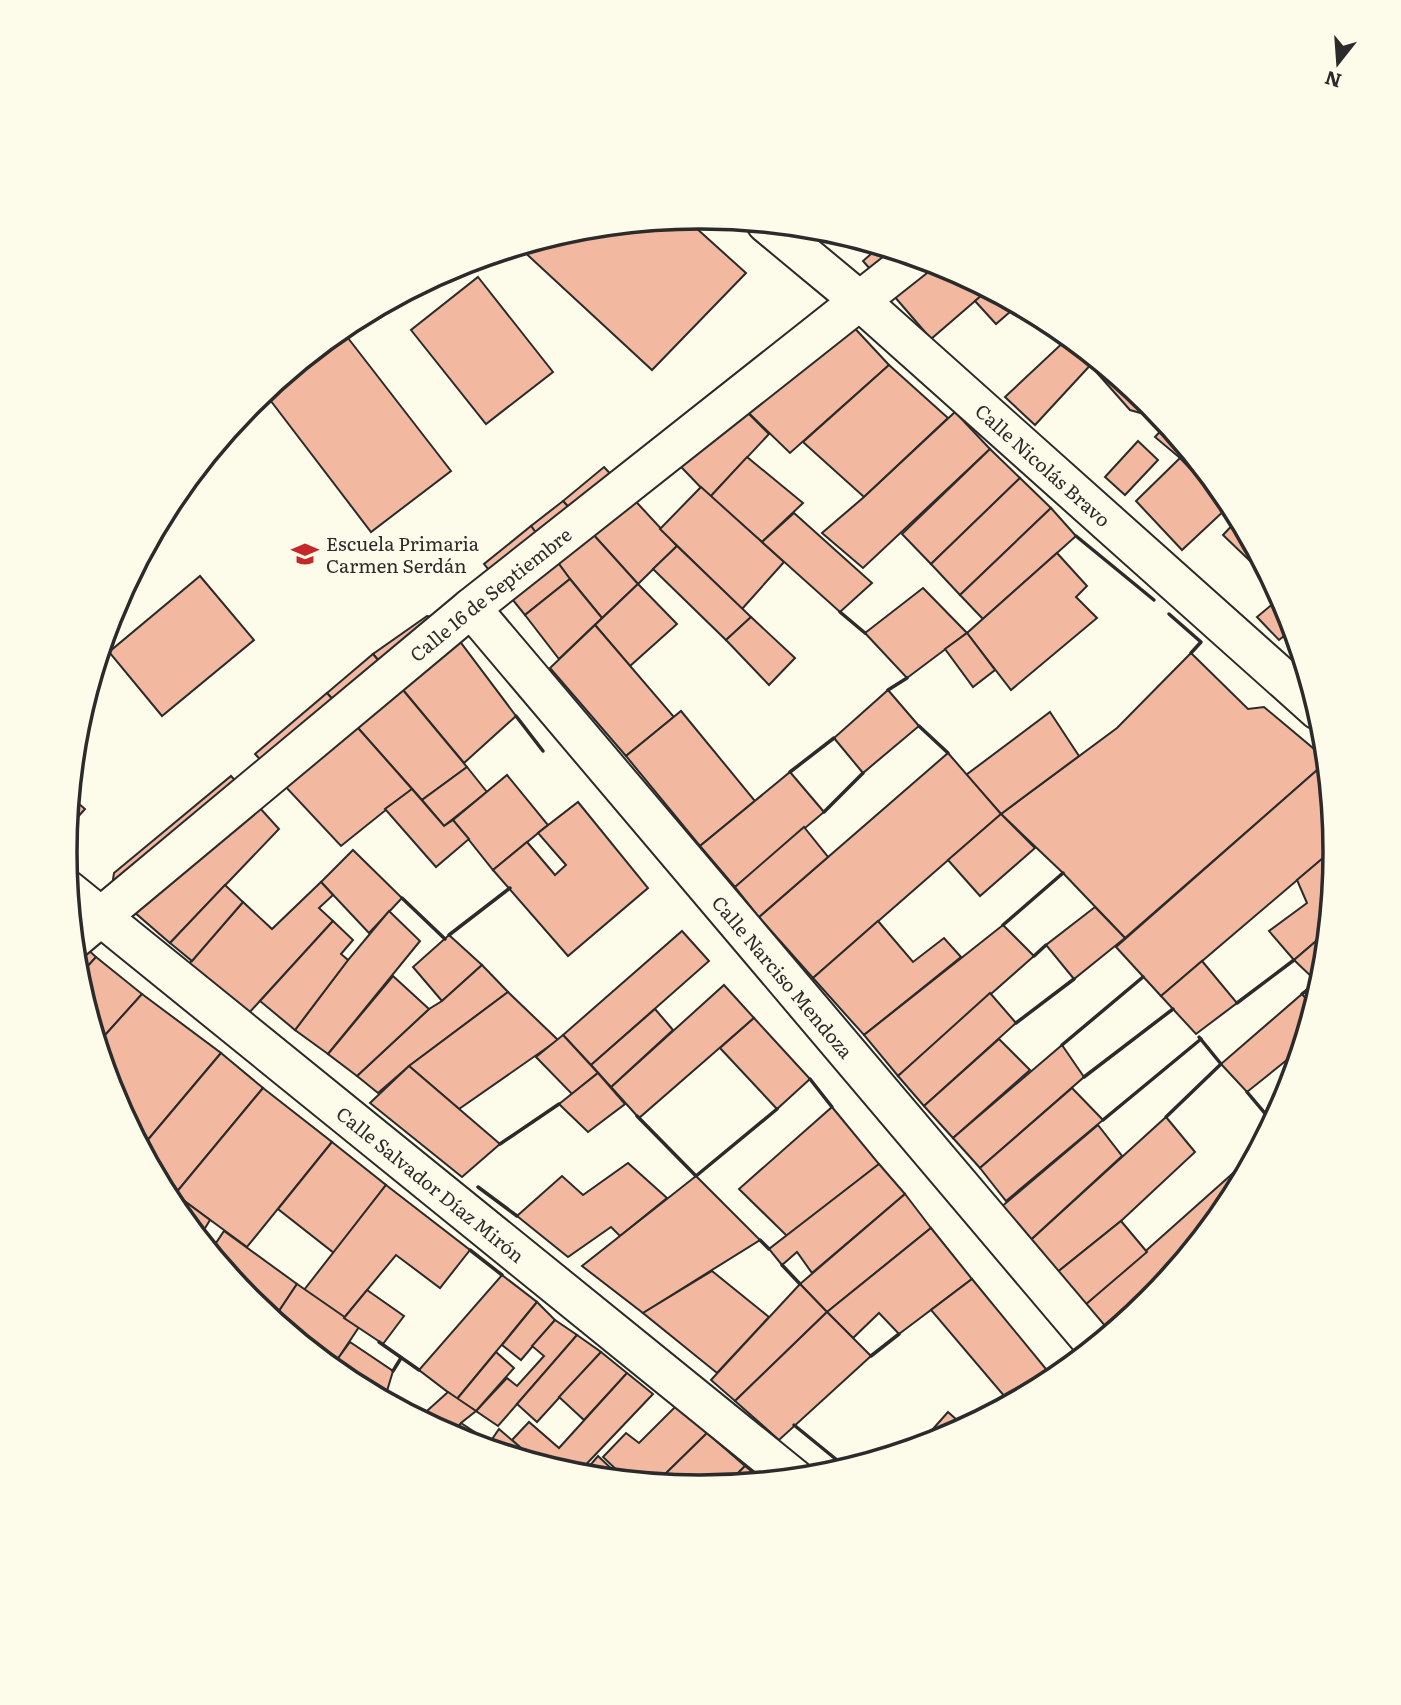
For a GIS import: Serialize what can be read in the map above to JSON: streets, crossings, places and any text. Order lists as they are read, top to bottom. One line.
{"streets":{"street":["Calle Nicolás Bravo","Calle 16 de Septiembre","Calle Narciso Mendoza","Calle Salvador Díaz Mirón"]},"crossings":[["Calle Nicolás Bravo","Calle 16 de Septiembre"],["Calle 16 de Septiembre","Calle Narciso Mendoza"],["Calle 16 de Septiembre","Calle Salvador Díaz Mirón"]],"places":{"school or university":["Escuela Primaria Carmen Serdán"]},"north":"bottom"}
